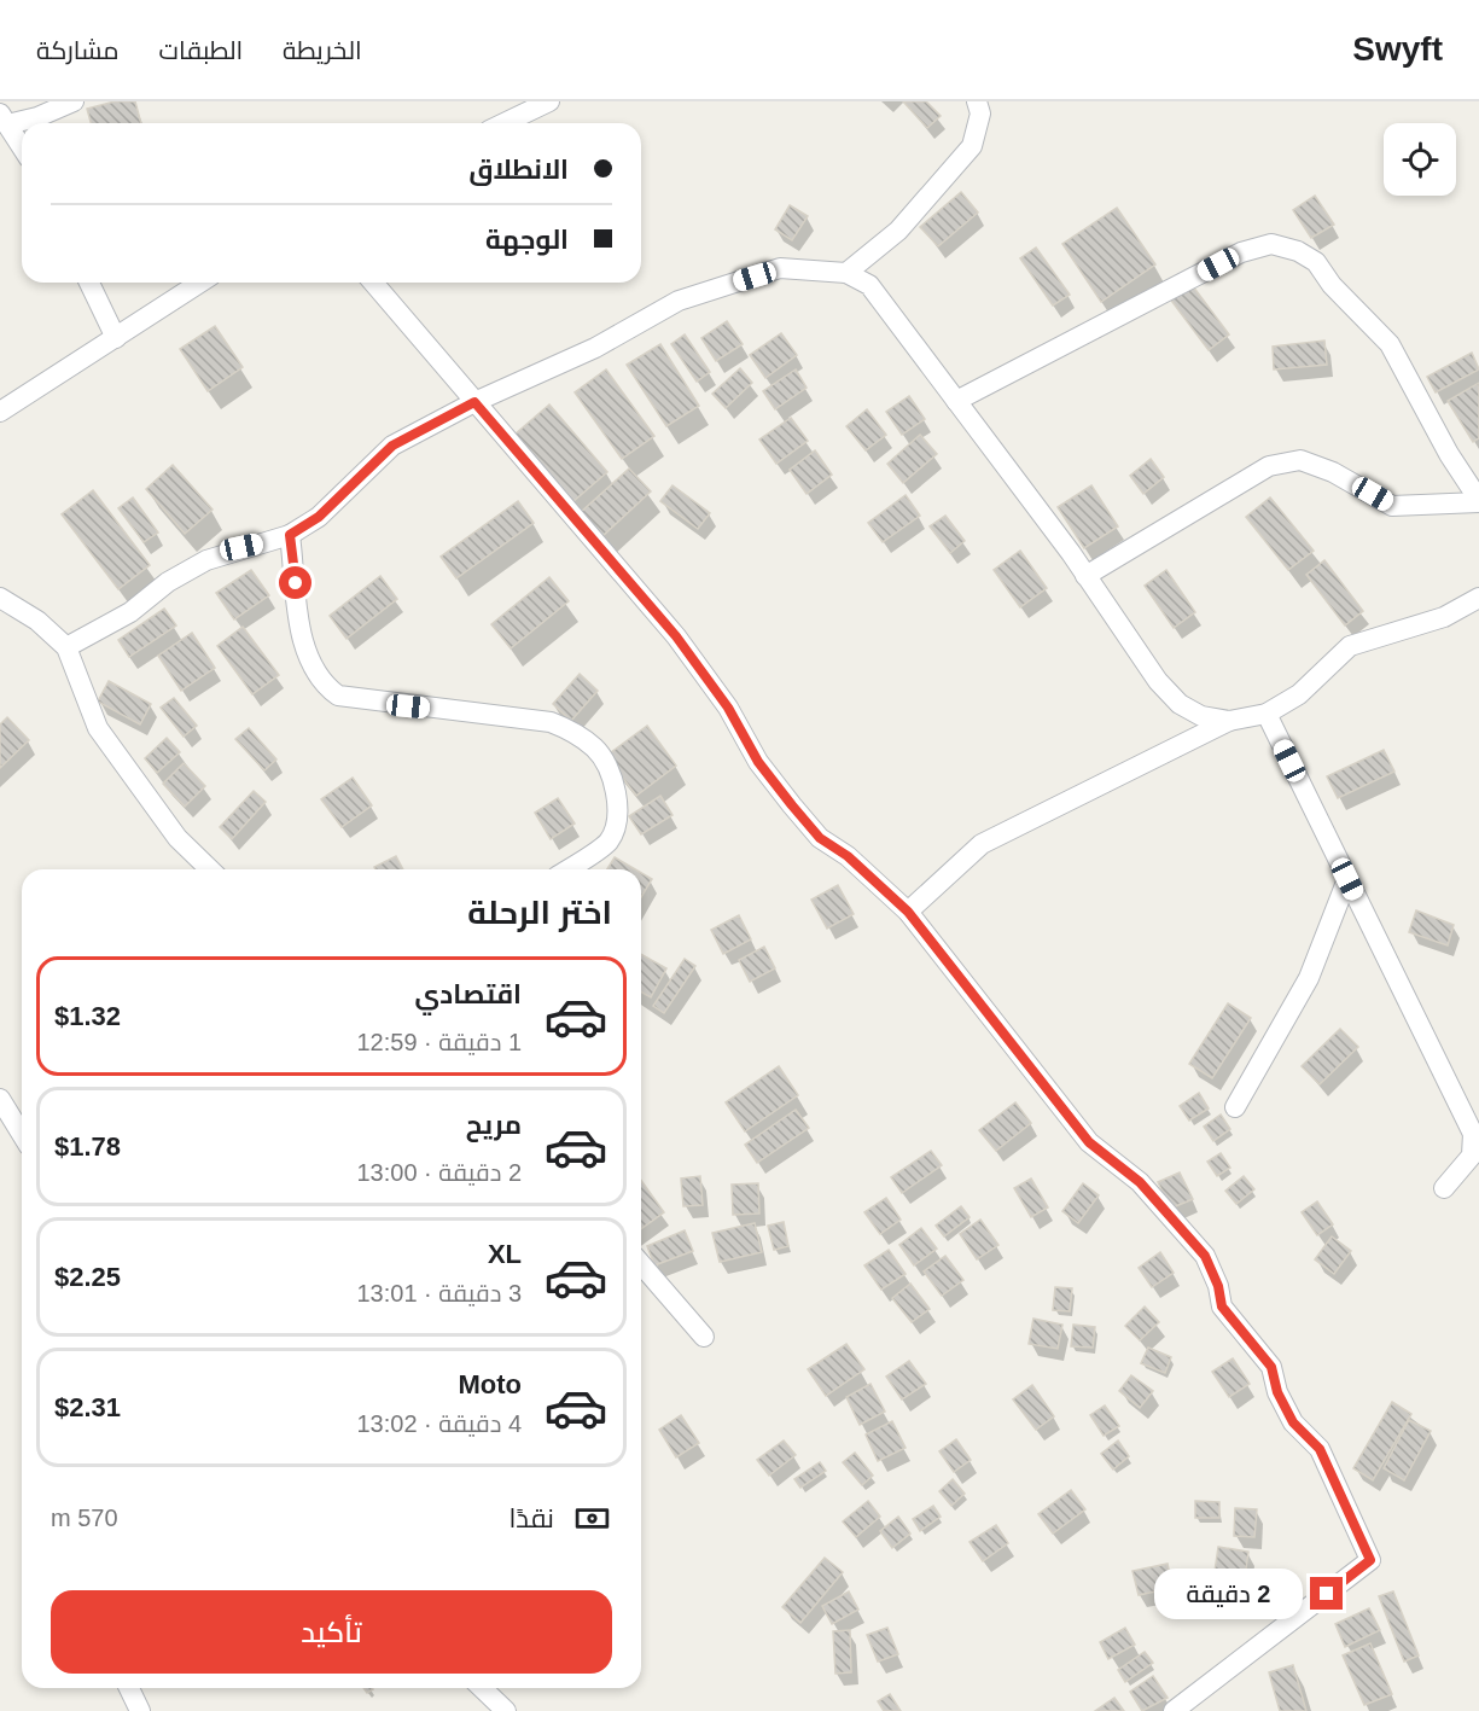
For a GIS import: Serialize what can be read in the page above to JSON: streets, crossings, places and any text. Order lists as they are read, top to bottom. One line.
{"page":{"header":"Swyft","nav":["الخريطة","الطبقات","مشاركة"],"banner":["الانطلاق","الوجهة"],"heading":"اختر الرحلة","list":[{"name":"اقتصادي","note":"1 دقيقة · 12:59","value":"$1.32"},{"name":"مريح","note":"2 دقيقة · 13:00","value":"$1.78"},{"name":"XL","note":"3 دقيقة · 13:01","value":"$2.25"},{"name":"Moto","note":"4 دقيقة · 13:02","value":"$2.31"}],"pay":["نقدًا","570 m"],"bubble":"2 دقيقة","buttons":"تأكيد"}}
